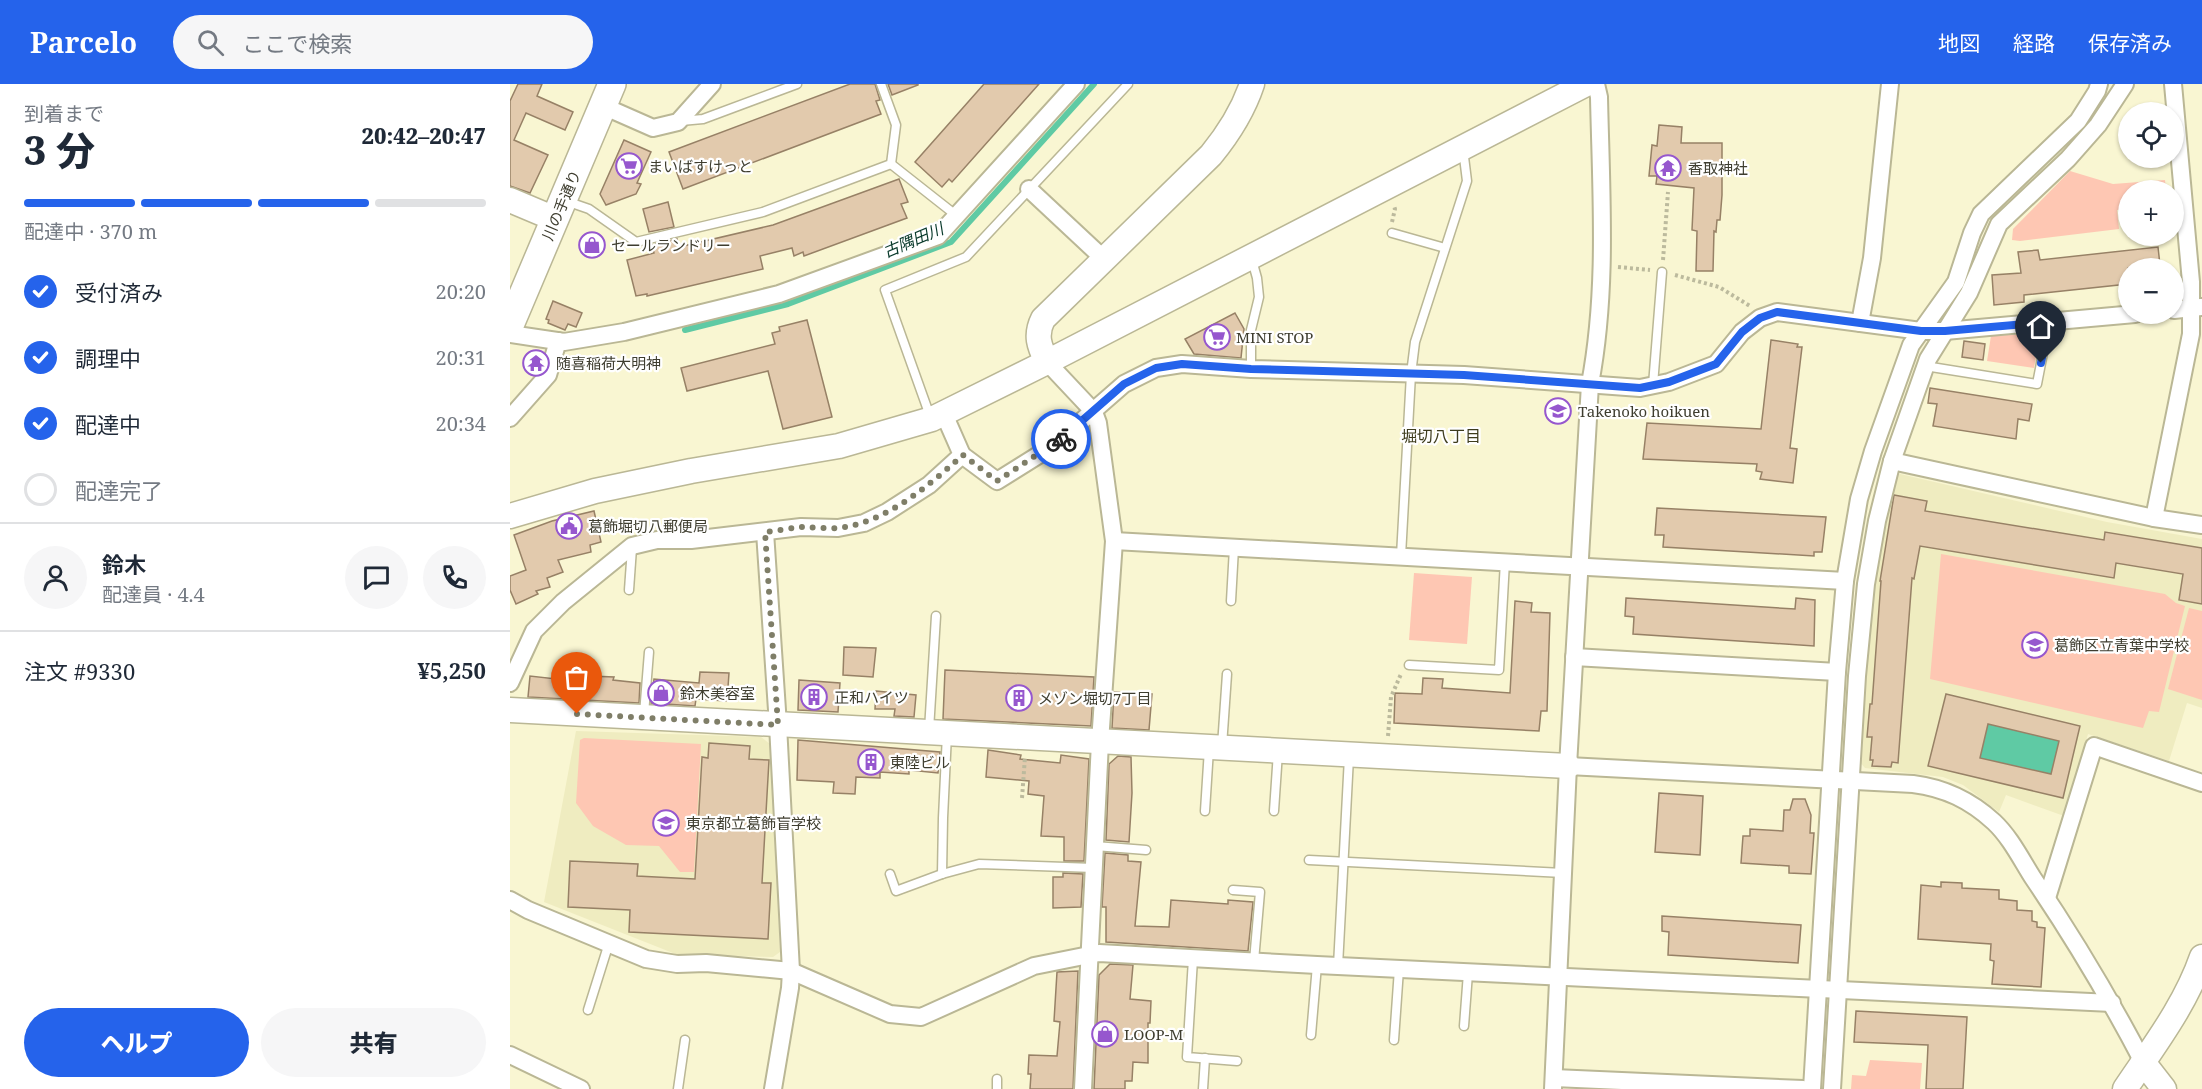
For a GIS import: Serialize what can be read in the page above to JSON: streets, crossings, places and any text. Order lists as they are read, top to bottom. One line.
{"streets":{"main road":["川の手通り"]},"districts":["堀切八丁目"],"water":["古隅田川"],"places":{"supermarket":["まいばすけっと","MINI STOP"],"temple":["香取神社","随喜稲荷大明神"],"shop":["セールランドリー","鈴木美容室","LOOP-M"],"school or university":["Takenoko hoikuen","葛飾区立青葉中学校","東京都立葛飾盲学校"],"public building":["葛飾堀切八郵便局"],"building":["正和ハイツ","メゾン堀切7丁目","東陸ビル"]},"page":{"header":"Parcelo","search":"ここで検索","nav":["地図","経路","保存済み"],"heading":["3 分","到着まで","20:42–20:47"],"panel":["鈴木","配達員 · 4.4","注文 #9330","¥5,250"],"map_buttons":["+","−"],"bar":"配達中 · 370 m","list":[["受付済み","20:20"],["調理中","20:31"],["配達中","20:34"],"配達完了"],"buttons":["ヘルプ","共有"]}}
